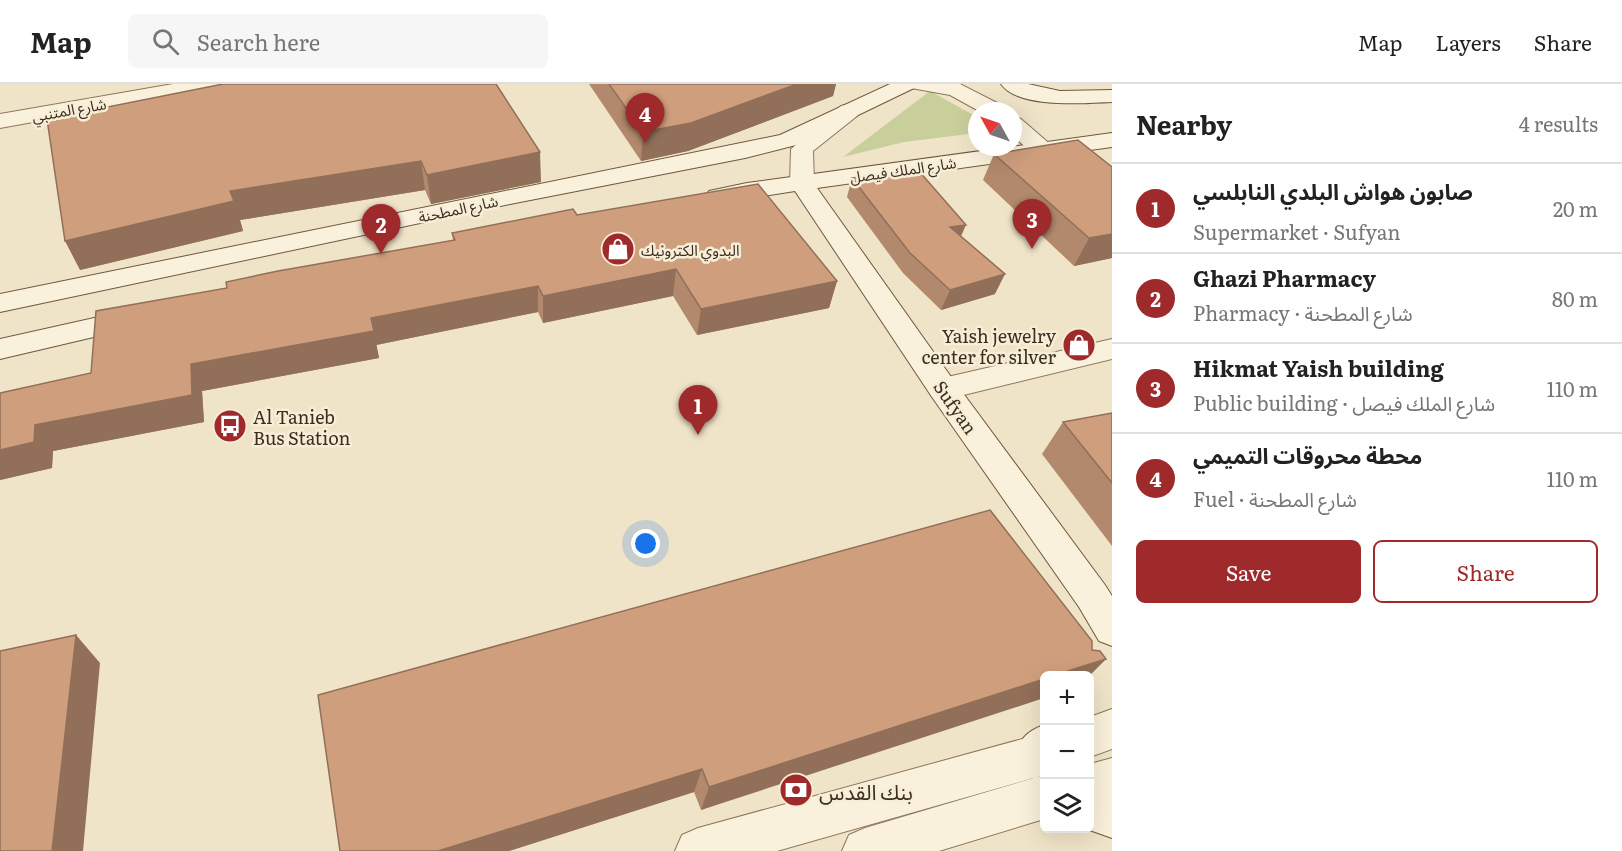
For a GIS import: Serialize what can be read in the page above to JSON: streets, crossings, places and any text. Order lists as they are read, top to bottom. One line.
{"streets":{"street":["شارع المتنبي","شارع الملك فيصل","شارع المطحنة","Sufyan"]},"crossings":[["شارع الملك فيصل","Sufyan"]],"places":{"shop":["البدوي الكترونيك","Yaish jewelry center for silver"],"bus stop":["Al Tanieb Bus Station"],"bank":["بنك القدس"]},"north":"top left","page":{"header":"Map","search":"Search here","nav":["Map","Layers","Share"],"heading":["Nearby","4 results"],"pins":["4","3","2","1"],"list":[{"mark":"1","name":"صابون هواش البلدي النابلسي","note":"Supermarket · Sufyan","value":"20 m"},{"mark":"2","name":"Ghazi Pharmacy","note":"Pharmacy · شارع المطحنة","value":"80 m"},{"mark":"3","name":"Hikmat Yaish building","note":"Public building · شارع الملك فيصل","value":"110 m"},{"mark":"4","name":"محطة محروقات التميمي","note":"Fuel · شارع المطحنة","value":"110 m"}],"buttons":["Save","Share"],"map_buttons":["+","−"]}}
